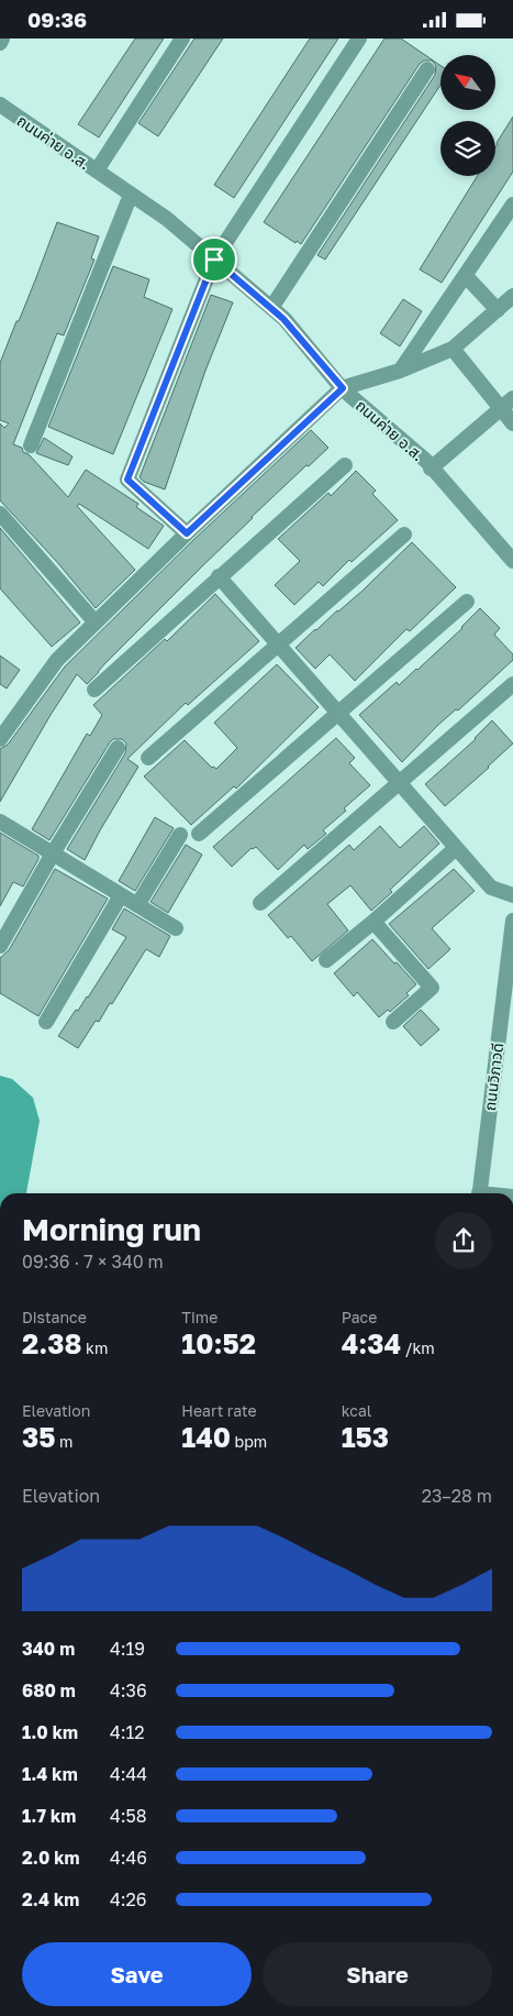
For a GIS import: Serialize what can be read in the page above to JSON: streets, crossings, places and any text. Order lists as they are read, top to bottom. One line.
{"streets":{"street":["ถนนค่าย อ.ส.","ถนนวิภาวดี"]},"north":"top left","page":{"status":"09:36","heading":["Morning run","09:36 · 7 × 340 m"],"stats":[["Distance","2.38 km"],["Time","10:52"],["Pace","4:34 /km"],["Elevation","35 m"],["Heart rate","140 bpm"],["kcal","153"]],"chart":["Elevation","23–28 m"],"list":[{"name":"340 m","note":"4:19"},{"name":"680 m","note":"4:36"},{"name":"1.0 km","note":"4:12"},{"name":"1.4 km","note":"4:44"},{"name":"1.7 km","note":"4:58"},{"name":"2.0 km","note":"4:46"},{"name":"2.4 km","note":"4:26"}],"buttons":["Save","Share"]}}
